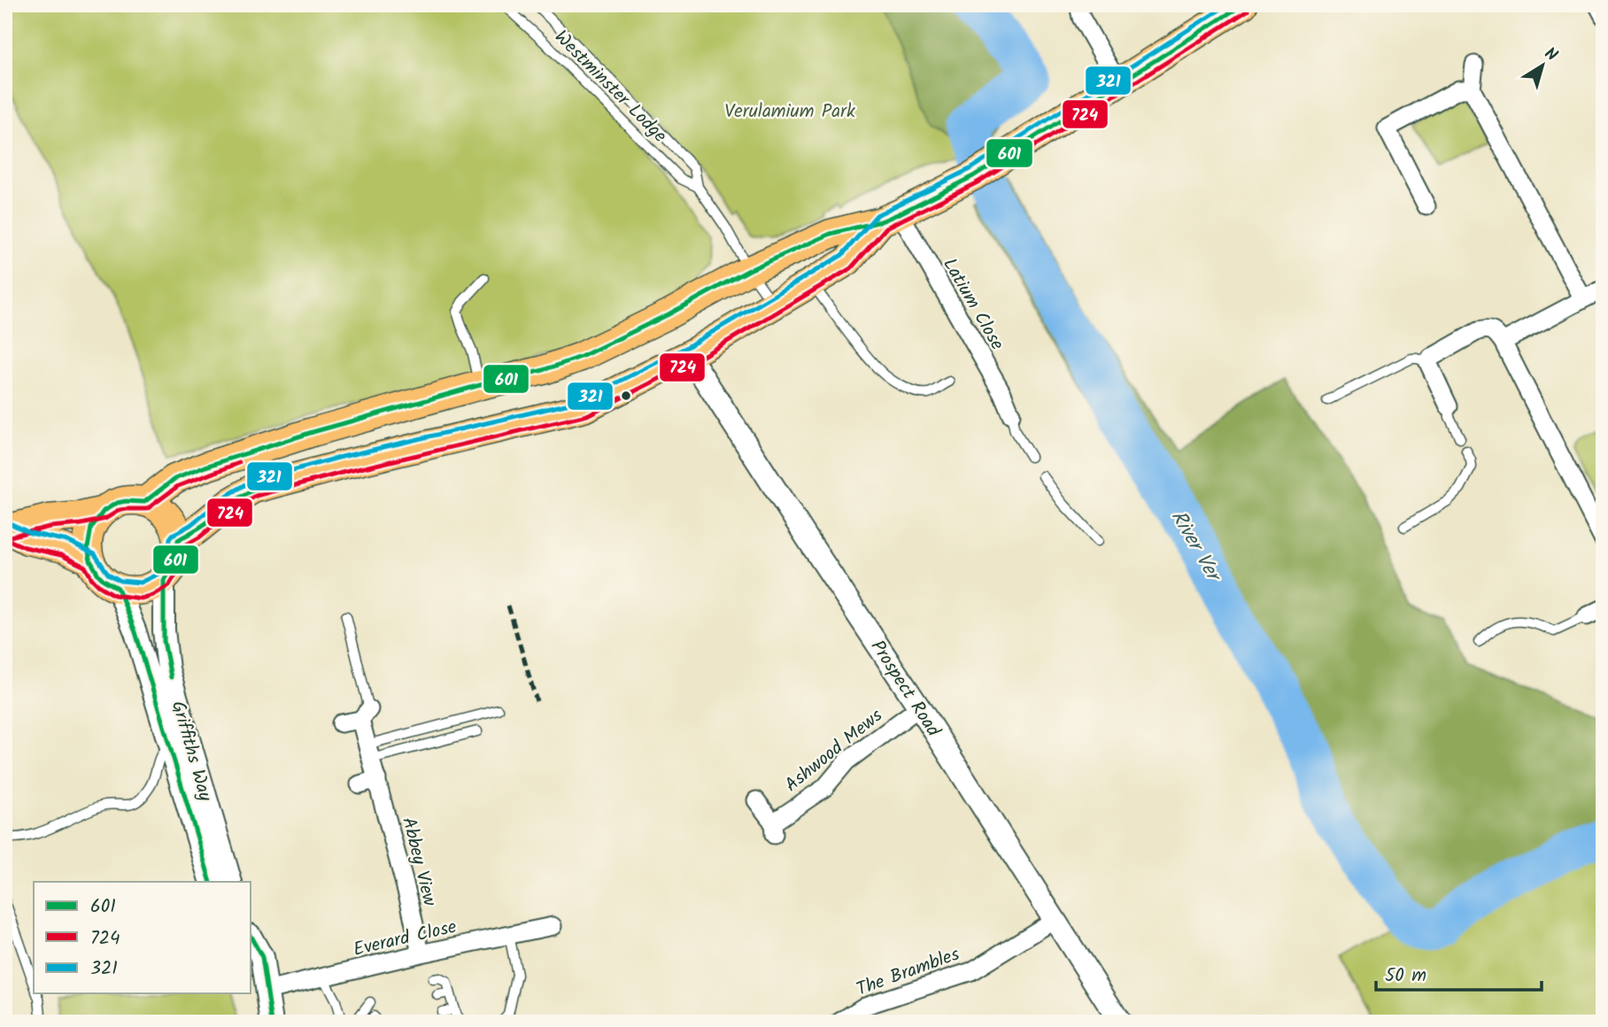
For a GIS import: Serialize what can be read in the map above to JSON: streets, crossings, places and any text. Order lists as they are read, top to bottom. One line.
{"streets":{"street":["Latium Close","Prospect Road","Ashwood Mews","Griffiths Way","Abbey View","Everard Close","The Brambles"],"lane":["Westminster Lodge"]},"crossings":[["Prospect Road","Ashwood Mews"],["Prospect Road","The Brambles"],["Abbey View","Everard Close"]],"water":["River Ver"],"parks":["Verulamium Park"],"lines":["transit line 601","transit line 321","transit line 724"],"legend":["601","724","321"],"scale_bar":"50 m","north":"top right"}
